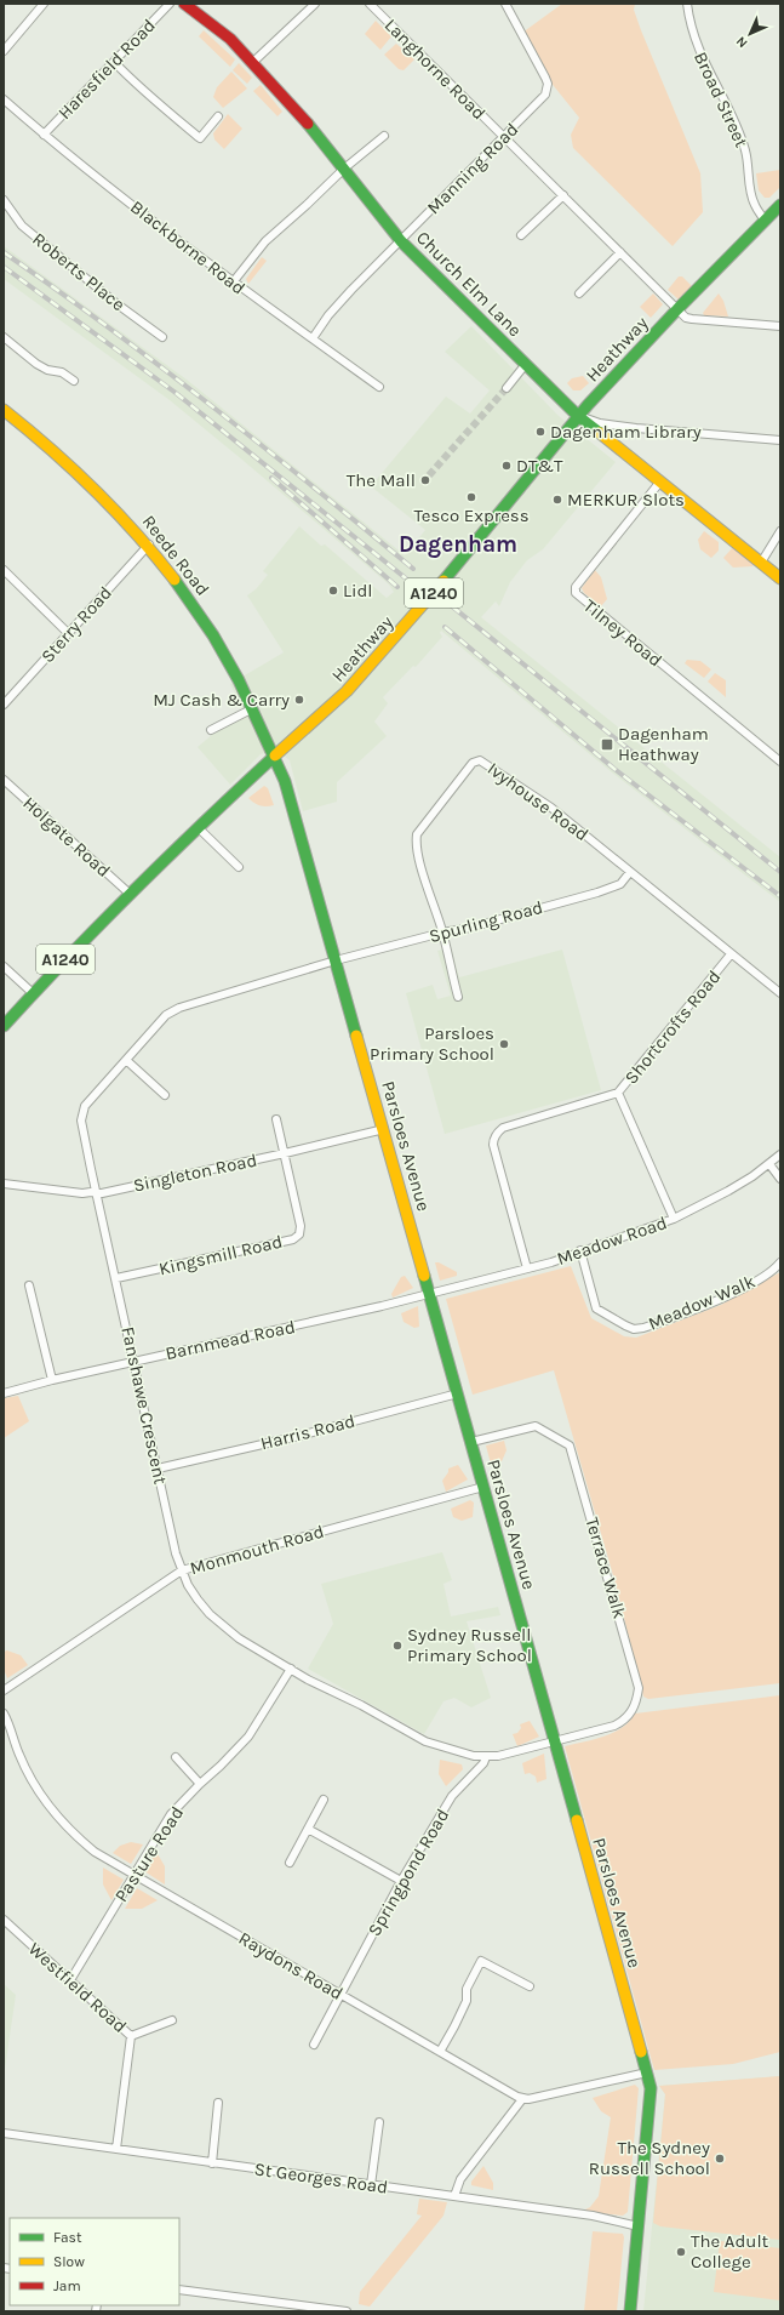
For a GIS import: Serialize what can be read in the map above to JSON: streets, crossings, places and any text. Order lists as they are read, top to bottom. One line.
{"streets":{"street":["Haresfield Road","Langhorne Road","Broad Street","Manning Road","Blackborne Road","Roberts Place","Church Elm Lane","Heathway","Reede Road","A1240","Sterry Road","Tilney Road","Ivyhouse Road","Holgate Road","Spurling Road","Shortcrofts Road","Parsloes Avenue","Singleton Road","Meadow Road","Kingsmill Road","Meadow Walk","Barnmead Road","Fanshawe Crescent","Harris Road","Monmouth Road","Terrace Walk","Pasture Road","Springpond Road","Raydons Road","Westfield Road","St Georges Road"]},"crossings":[["Haresfield Road","Blackborne Road"],["Langhorne Road","Manning Road"],["Langhorne Road","Heathway"],["Broad Street","Heathway"],["Manning Road","Blackborne Road"],["Manning Road","Church Elm Lane"],["Church Elm Lane","Heathway"],["Church Elm Lane","Tilney Road"],["Heathway","Reede Road"],["Heathway","Holgate Road"],["Heathway","Parsloes Avenue"],["Reede Road","Sterry Road"],["Reede Road","Parsloes Avenue"],["Ivyhouse Road","Spurling Road"],["Ivyhouse Road","Shortcrofts Road"],["Spurling Road","Parsloes Avenue"],["Spurling Road","Fanshawe Crescent"],["Shortcrofts Road","Meadow Road"],["Parsloes Avenue","Singleton Road"],["Parsloes Avenue","Meadow Road"],["Parsloes Avenue","Barnmead Road"],["Parsloes Avenue","Fanshawe Crescent"],["Parsloes Avenue","Harris Road"],["Parsloes Avenue","Monmouth Road"],["Parsloes Avenue","Terrace Walk"],["Parsloes Avenue","St Georges Road"],["Singleton Road","Kingsmill Road"],["Singleton Road","Fanshawe Crescent"],["Meadow Road","Meadow Walk"],["Meadow Road","Barnmead Road"],["Kingsmill Road","Fanshawe Crescent"],["Barnmead Road","Fanshawe Crescent"],["Fanshawe Crescent","Harris Road"],["Fanshawe Crescent","Monmouth Road"],["Fanshawe Crescent","Terrace Walk"],["Fanshawe Crescent","Pasture Road"],["Fanshawe Crescent","Springpond Road"],["Pasture Road","Raydons Road"],["Pasture Road","Westfield Road"],["Springpond Road","Raydons Road"],["Westfield Road","St Georges Road"]],"districts":["Dagenham"],"places":{"other":["Dagenham Library","DT&T","The Mall","Tesco Express","MERKUR Slots","Lidl","MJ Cash & Carry","Parsloes Primary School","Sydney Russell Primary School","The Sydney Russell School","The Adult College"],"transit":["Dagenham Heathway"]},"legend":["Fast","Slow","Jam"],"north":"bottom left"}
